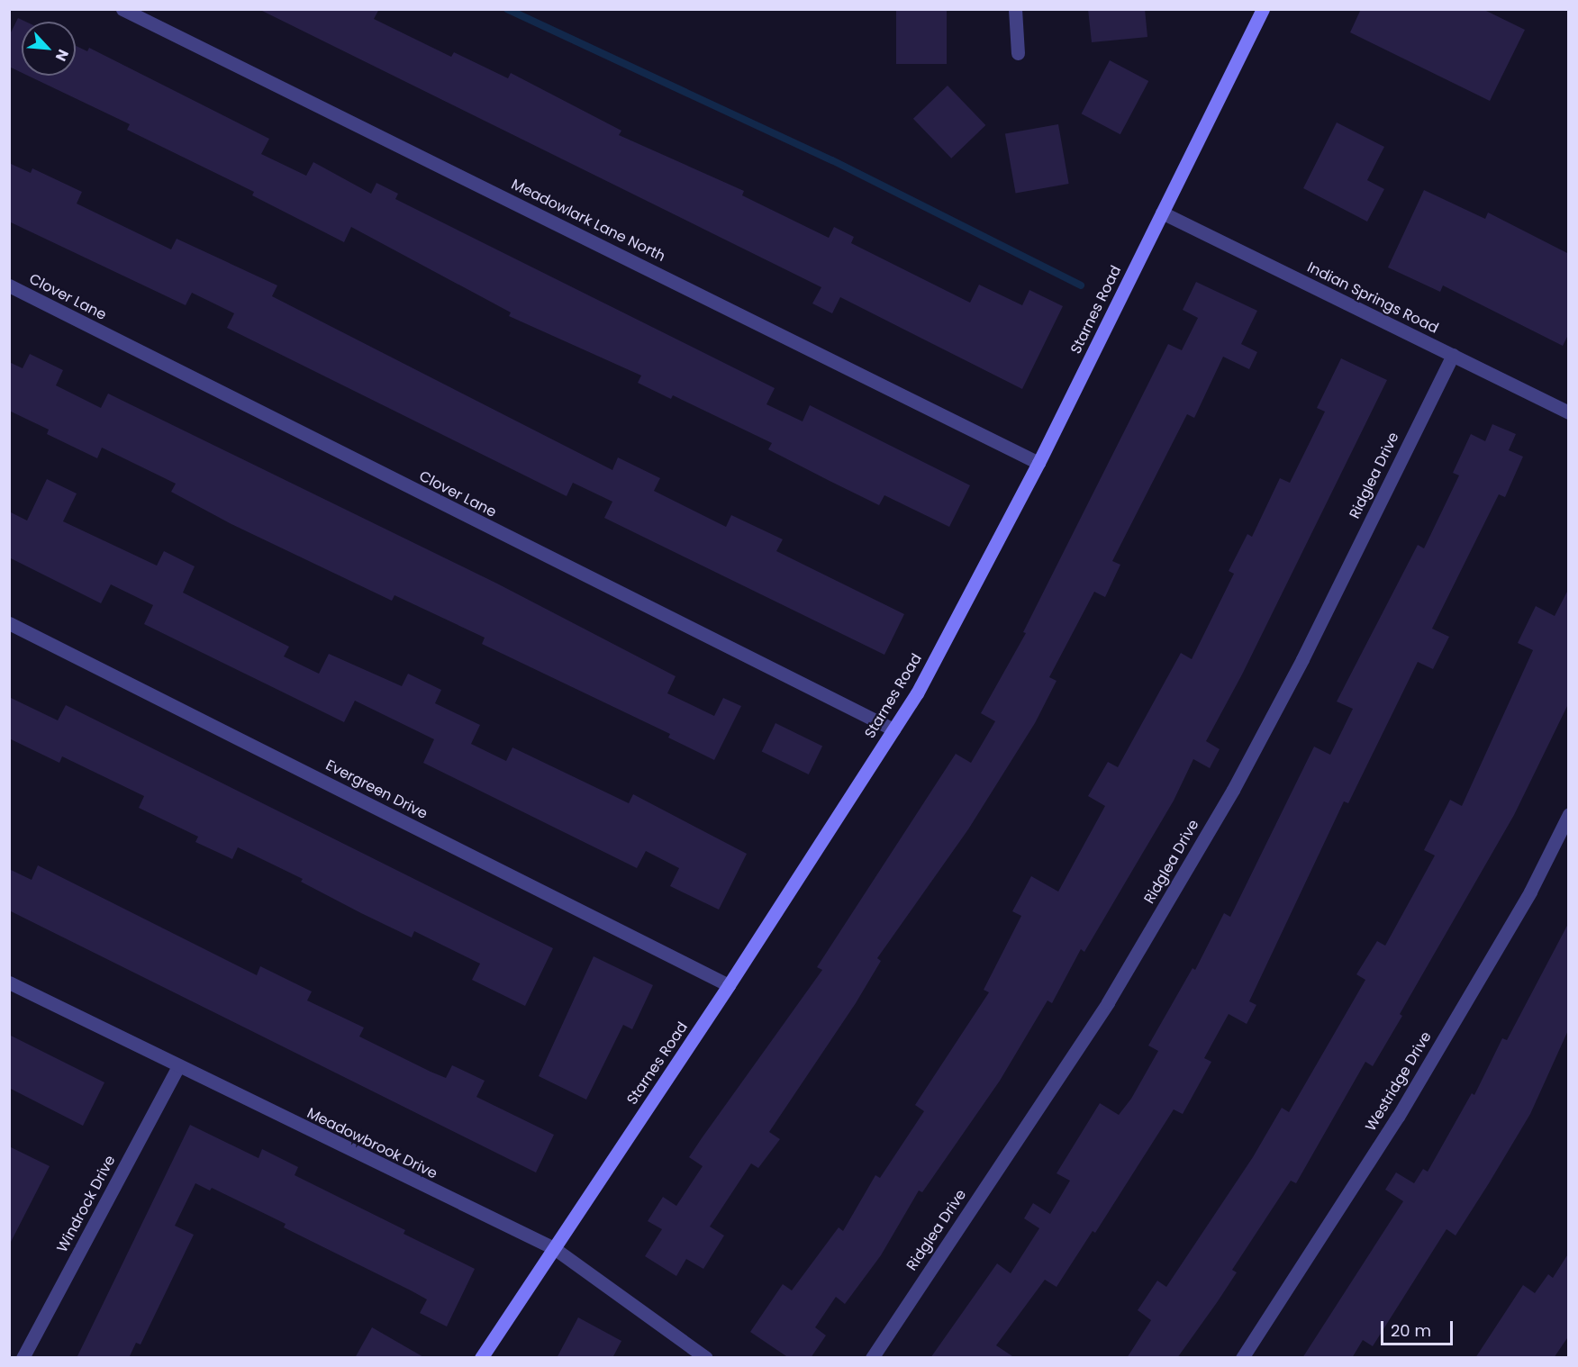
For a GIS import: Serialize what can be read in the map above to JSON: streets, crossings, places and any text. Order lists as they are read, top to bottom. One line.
{"streets":{"main road":["Starnes Road"],"street":["Meadowlark Lane North","Clover Lane","Indian Springs Road","Ridglea Drive","Evergreen Drive","Westridge Drive","Meadowbrook Drive","Windrock Drive"]},"crossings":[["Meadowlark Lane North","Starnes Road"],["Clover Lane","Starnes Road"],["Indian Springs Road","Starnes Road"],["Indian Springs Road","Ridglea Drive"],["Starnes Road","Evergreen Drive"],["Starnes Road","Meadowbrook Drive"],["Meadowbrook Drive","Windrock Drive"]],"scale_bar":"20 m","north":"bottom right"}
